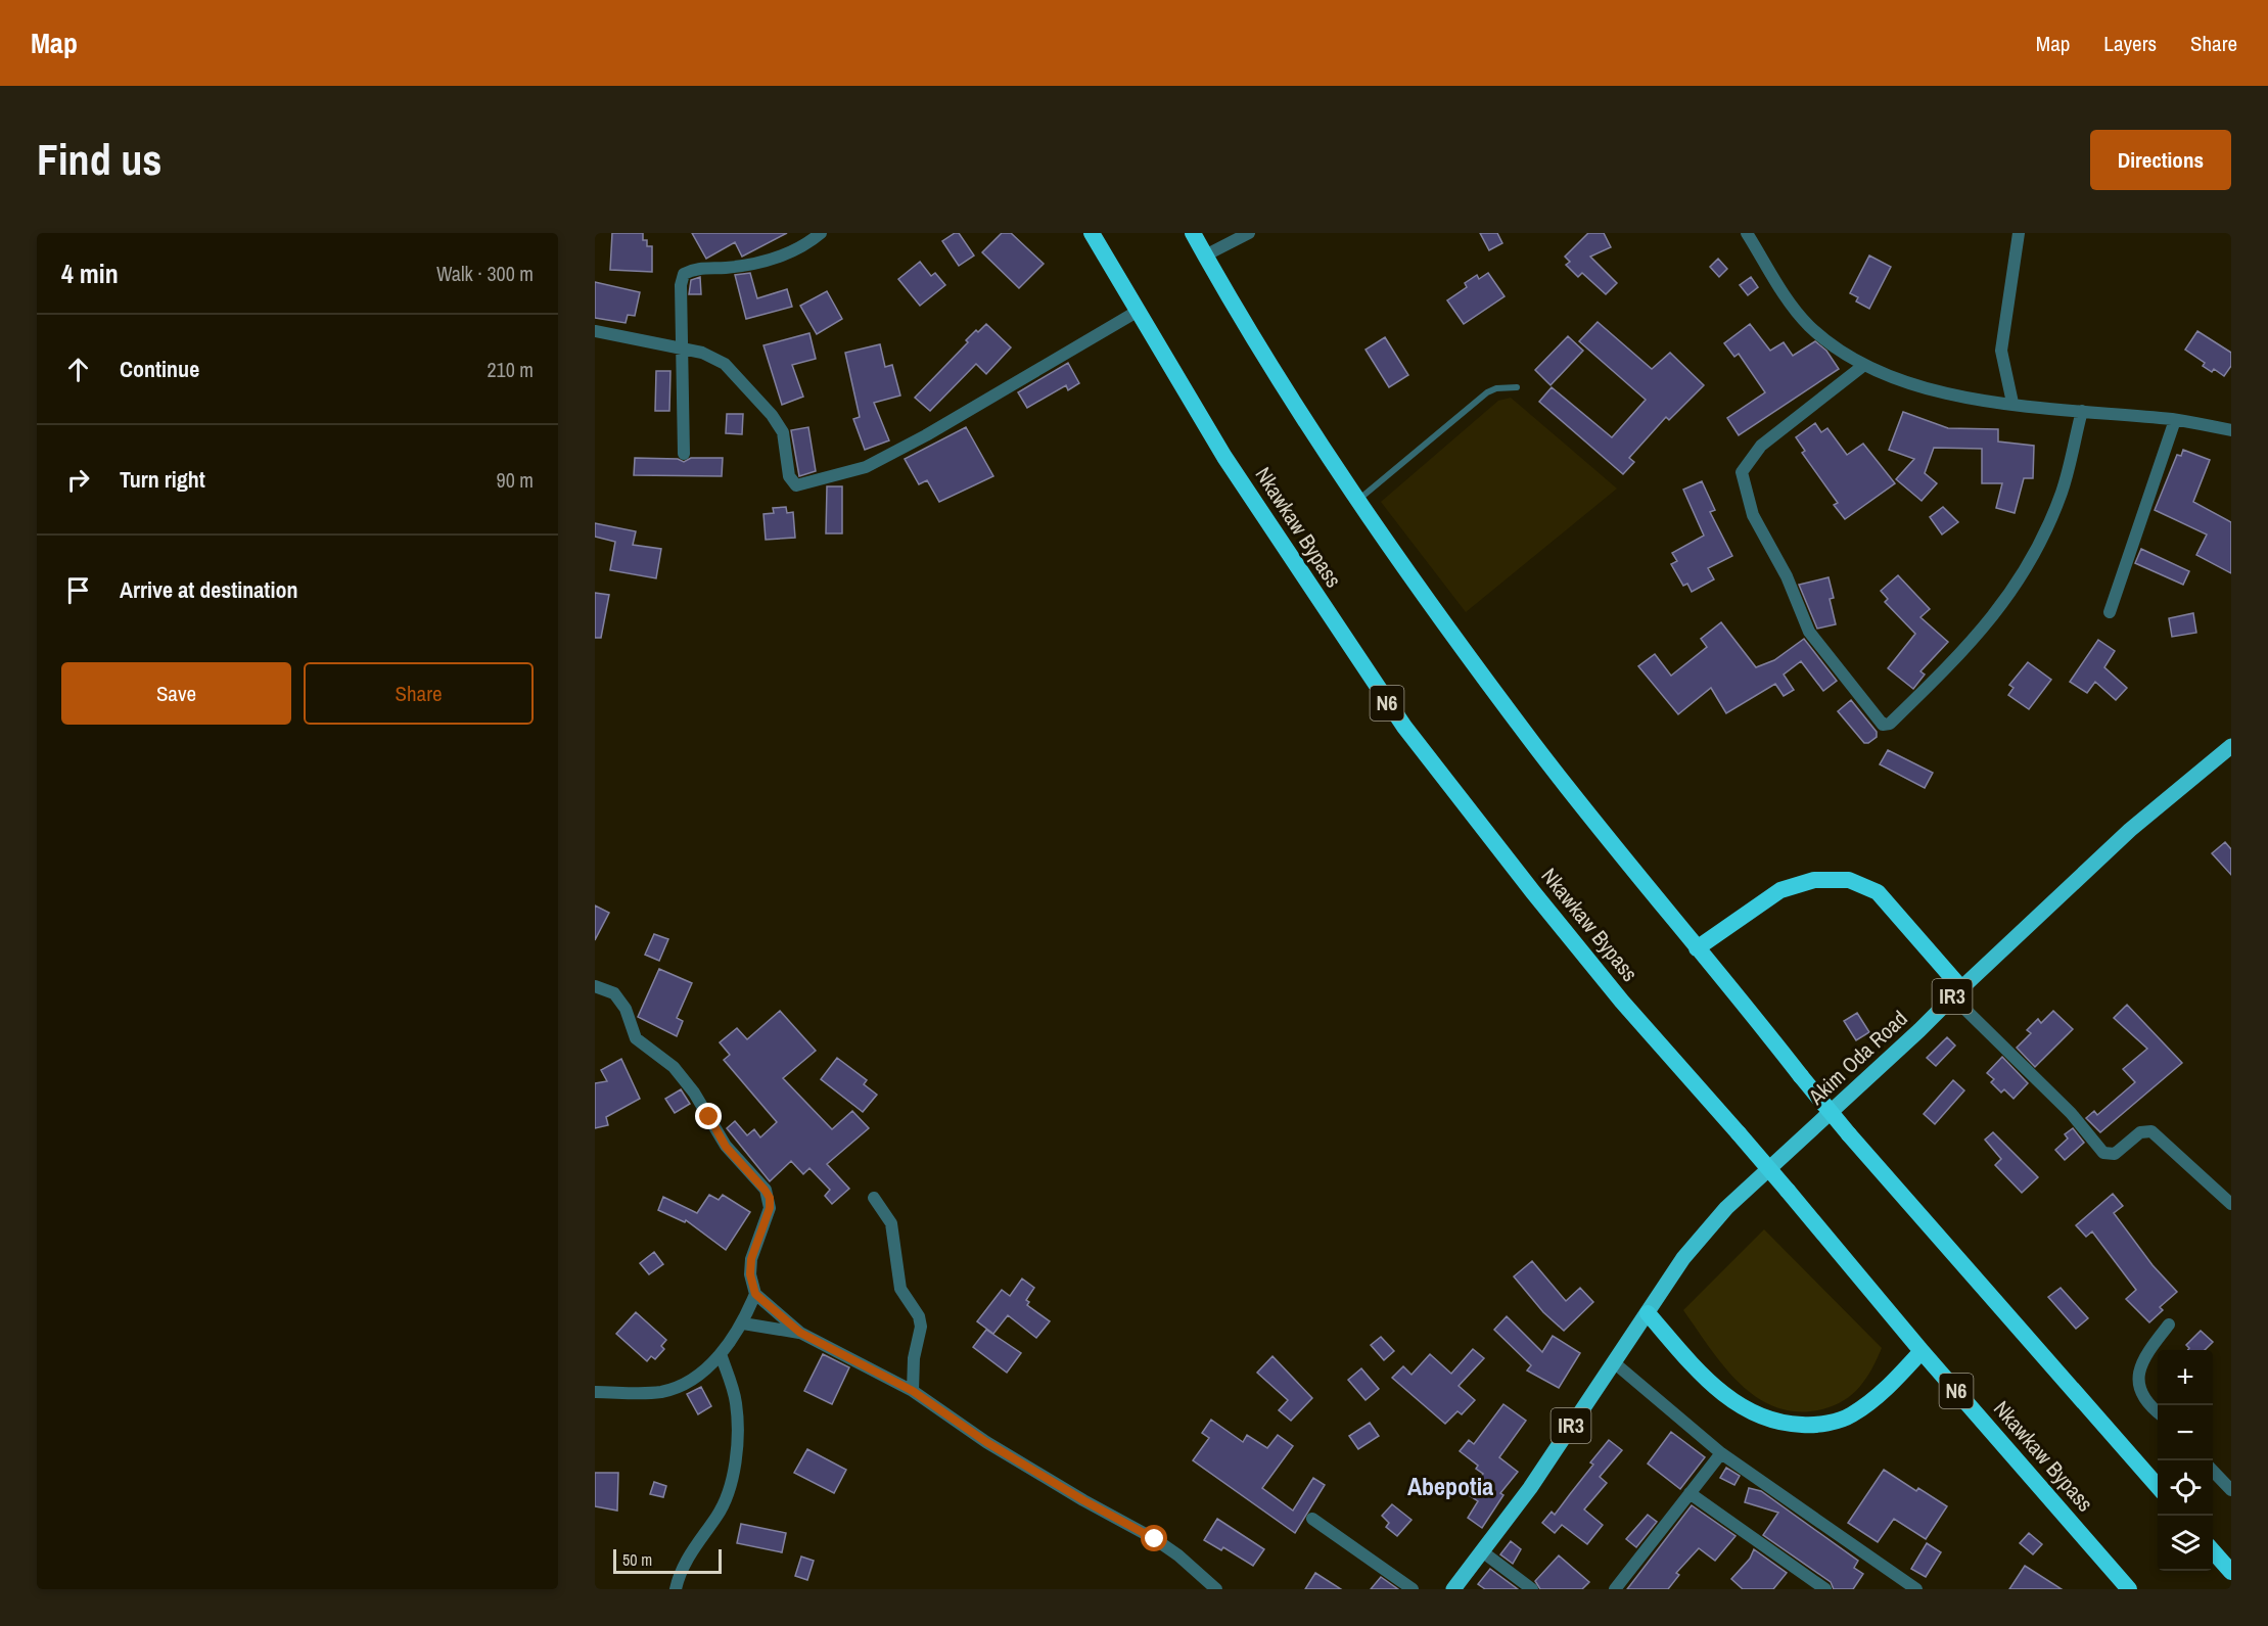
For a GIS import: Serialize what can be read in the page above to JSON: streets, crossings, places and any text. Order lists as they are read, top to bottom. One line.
{"streets":{"highway":["Nkawkaw Bypass","N6"],"main road":["IR3","Akim Oda Road"]},"crossings":[["IR3","Akim Oda Road"]],"districts":["Abepotia"],"scale_bar":"50 m","page":{"header":"Map","nav":["Map","Layers","Share"],"buttons":["Directions",["Save","Share"]],"title":"Find us","heading":["4 min","Walk · 300 m"],"list":[["Continue","210 m"],["Turn right","90 m"],"Arrive at destination"],"map_buttons":["+","−"],"scale":"50 m"}}
